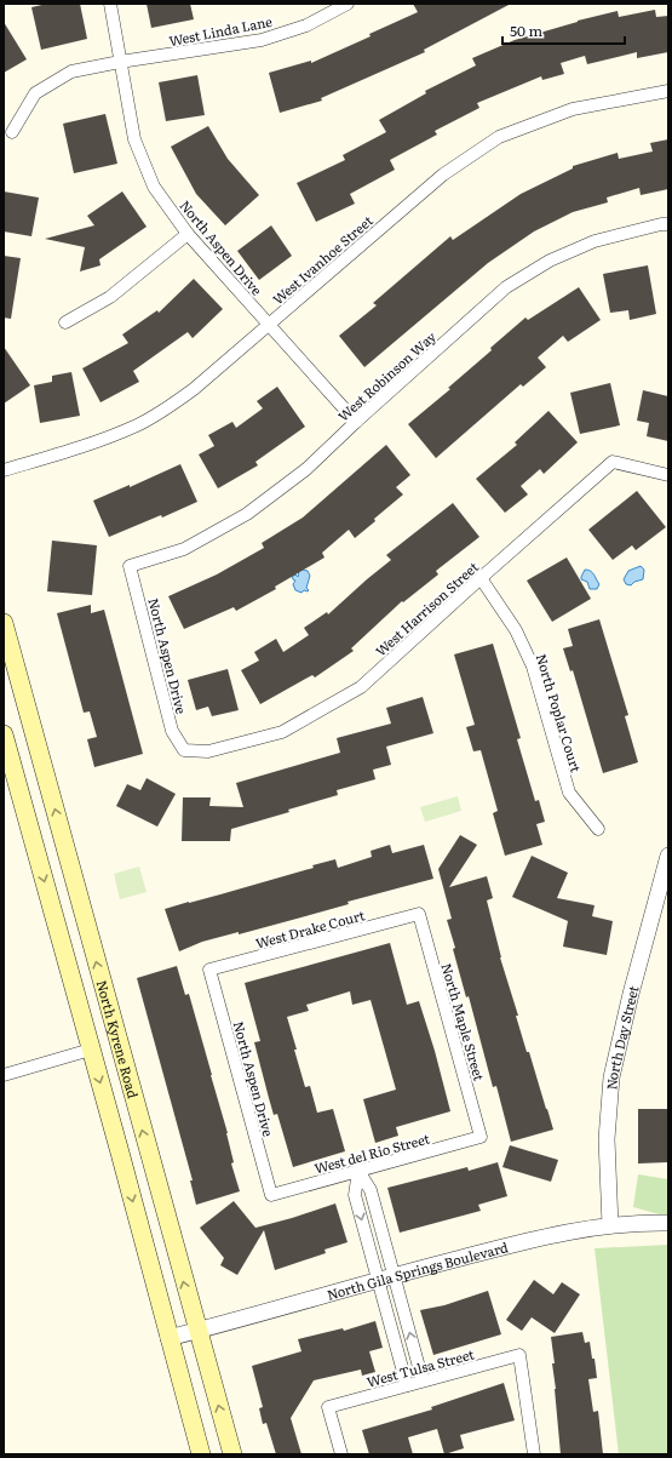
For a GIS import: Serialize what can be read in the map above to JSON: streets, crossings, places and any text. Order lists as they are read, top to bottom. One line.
{"streets":{"main road":["North Kyrene Road"],"street":["West Linda Lane","North Aspen Drive","West Ivanhoe Street","West Robinson Way","West Harrison Street","North Poplar Court","West Drake Court","North Maple Street","North Day Street","West del Rio Street","North Gila Springs Boulevard","West Tulsa Street"]},"crossings":[["West Linda Lane","North Aspen Drive"],["North Aspen Drive","West Ivanhoe Street"],["North Aspen Drive","West Robinson Way"],["North Aspen Drive","West Harrison Street"],["North Aspen Drive","West Drake Court"],["North Aspen Drive","West del Rio Street"],["West Harrison Street","North Poplar Court"],["West Drake Court","North Maple Street"],["North Maple Street","West del Rio Street"],["North Day Street","North Gila Springs Boulevard"],["North Kyrene Road","North Gila Springs Boulevard"]],"scale_bar":"50 m"}
